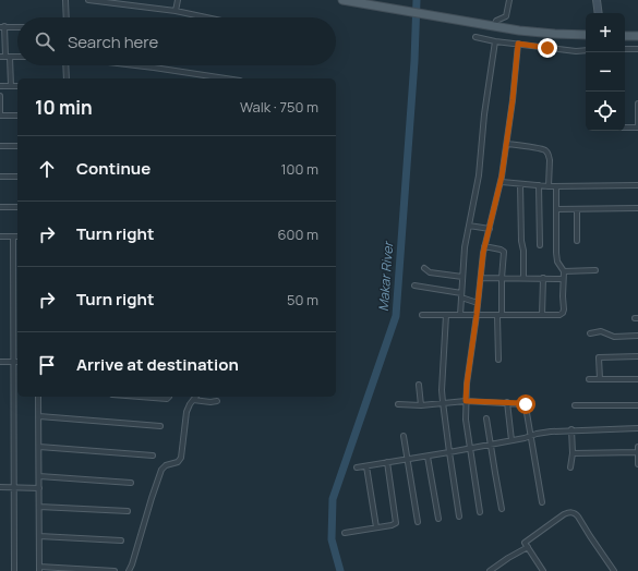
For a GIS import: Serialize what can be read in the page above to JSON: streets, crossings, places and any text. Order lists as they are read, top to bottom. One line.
{"water":["Makar River"],"page":{"map_buttons":["+","−"],"search":"Search here","heading":["10 min","Walk · 750 m"],"list":[["Continue","100 m"],["Turn right","600 m"],["Turn right","50 m"],"Arrive at destination"]}}
